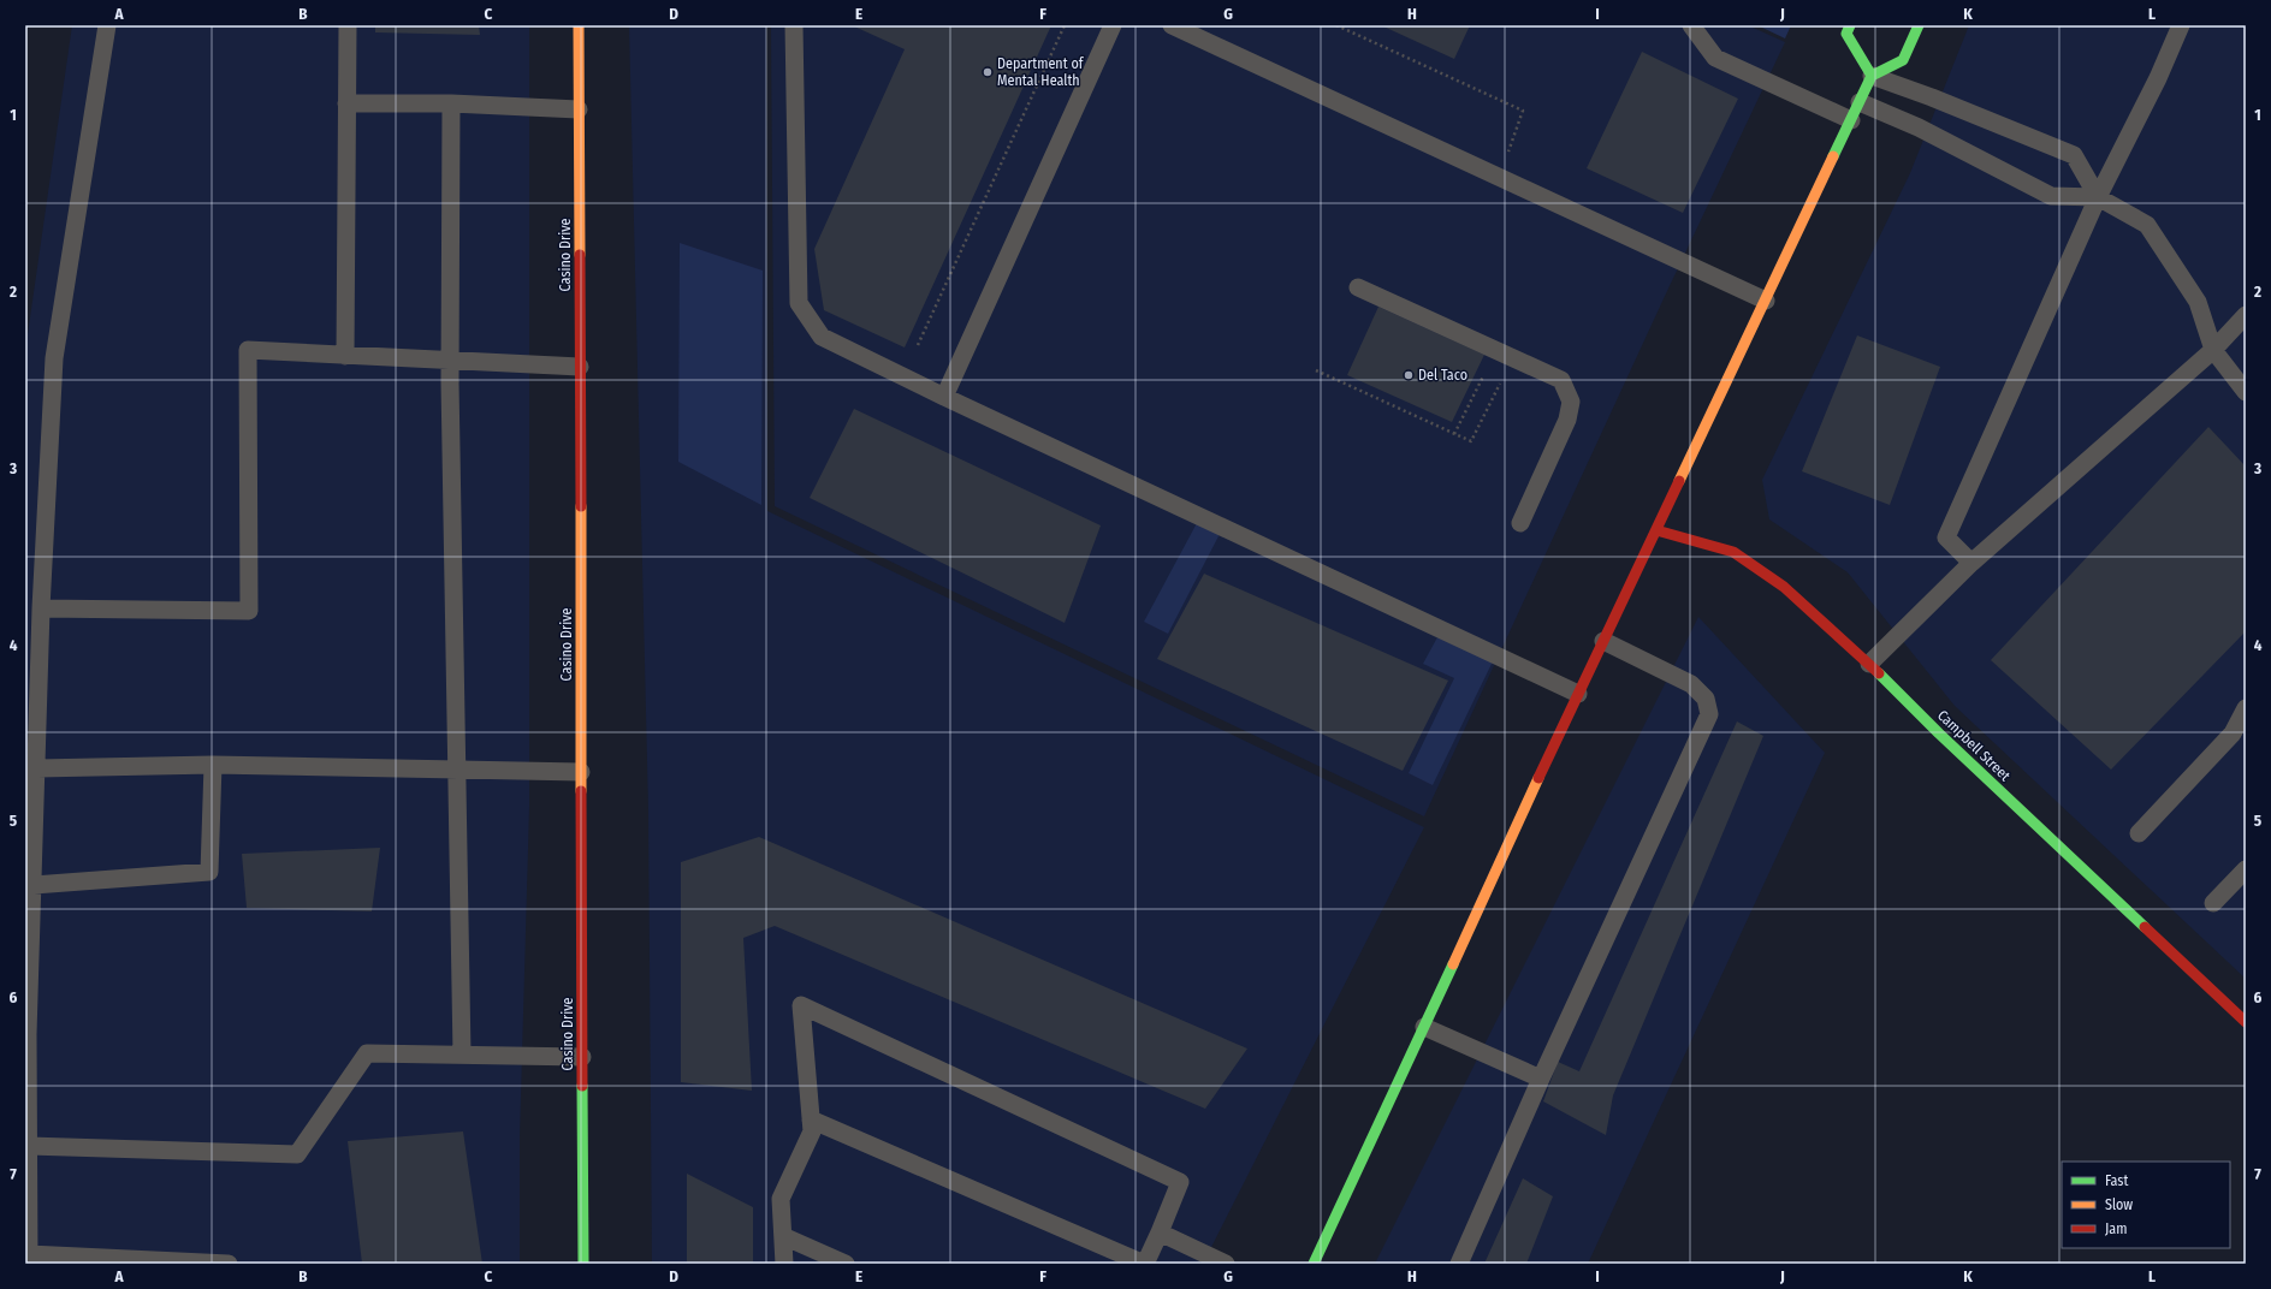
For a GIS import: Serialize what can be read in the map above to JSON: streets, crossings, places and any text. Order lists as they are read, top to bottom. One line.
{"streets":{"street":["Casino Drive","Campbell Street"]},"places":["Department of Mental Health","Del Taco"],"legend":["Fast","Slow","Jam"],"grid":{"columns":["A","B","C","D","E","F","G","H","I","J","K","L"],"rows":["1","2","3","4","5","6","7"]}}
